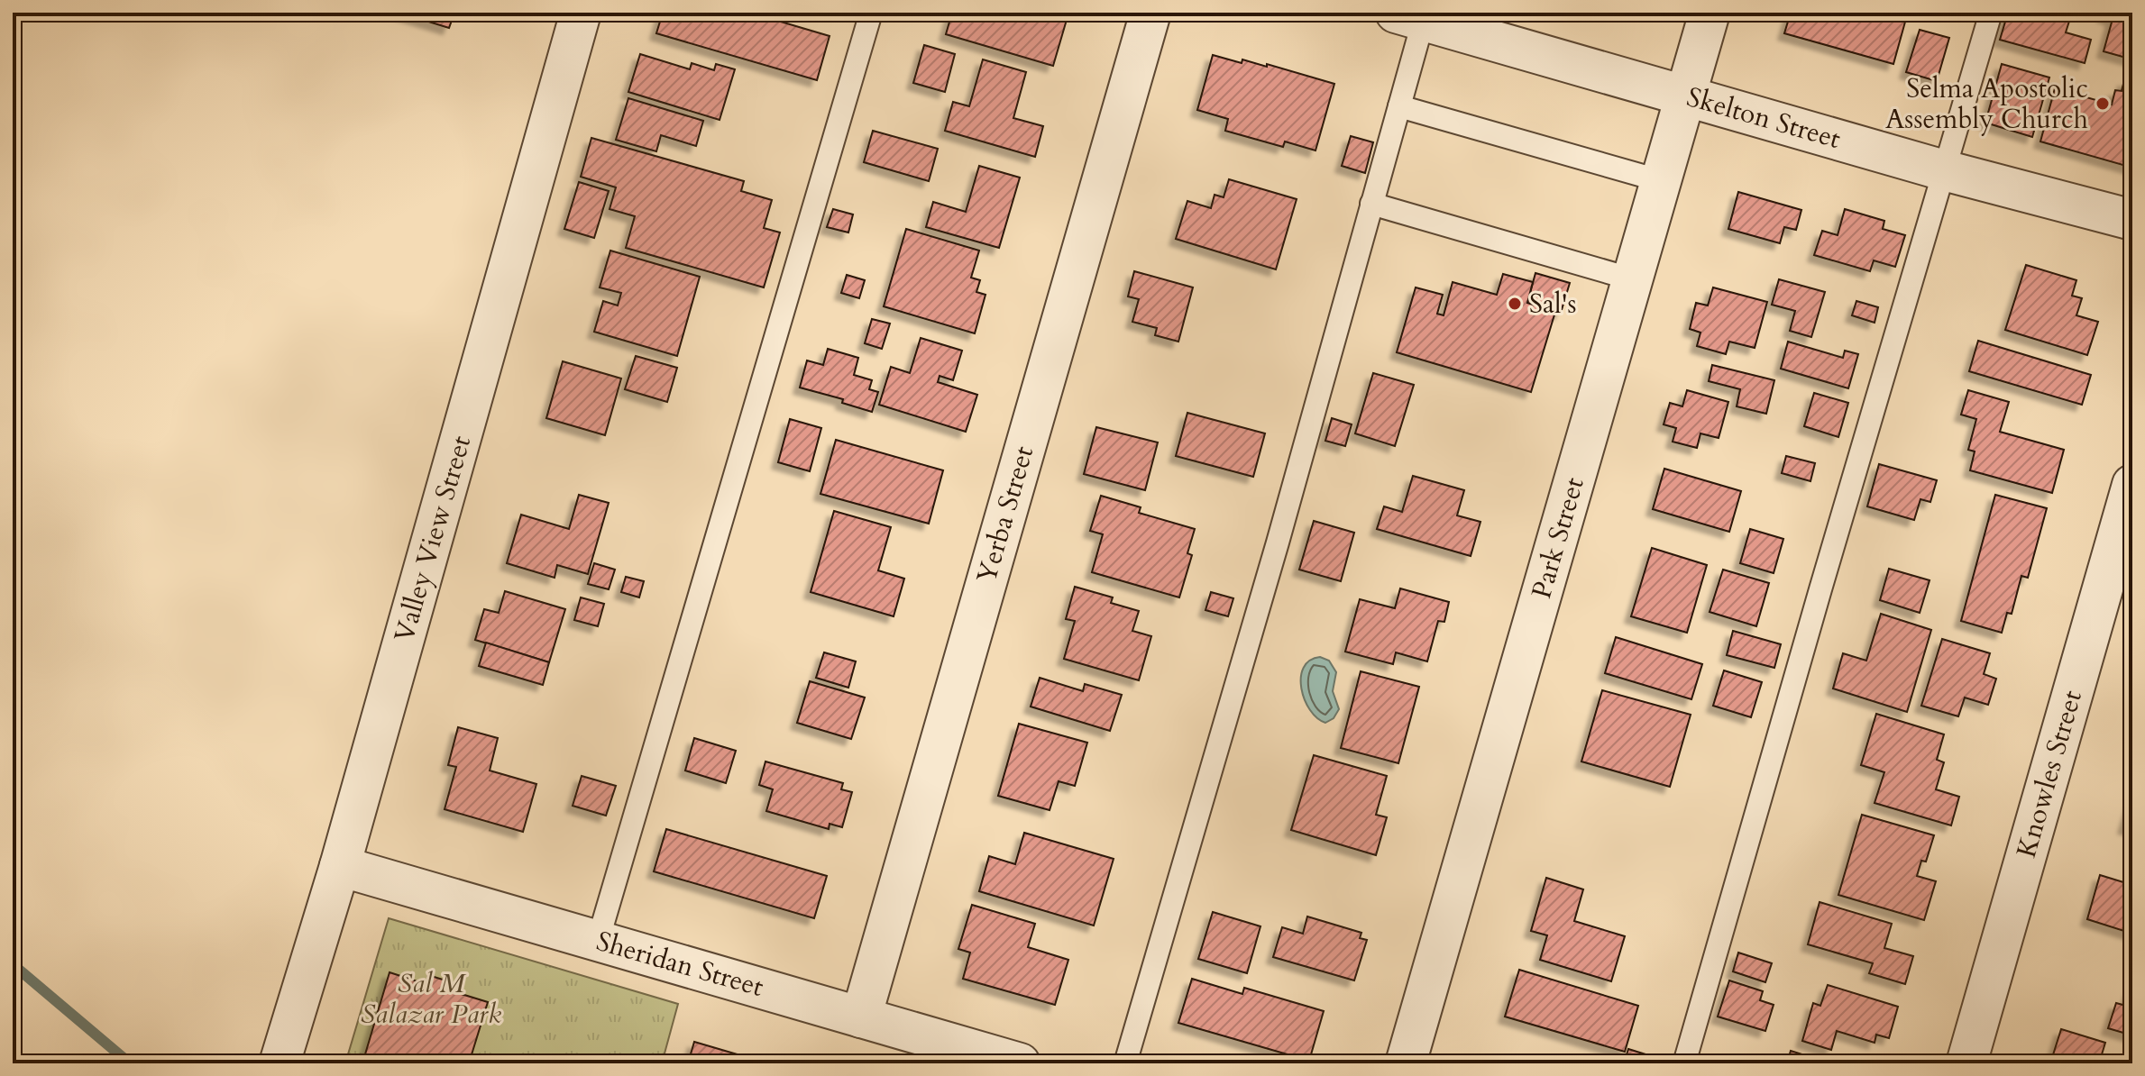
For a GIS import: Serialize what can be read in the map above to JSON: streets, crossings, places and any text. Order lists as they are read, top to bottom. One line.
{"streets":{"street":["Skelton Street","Yerba Street","Park Street","Valley View Street","Knowles Street","Sheridan Street"]},"crossings":[["Skelton Street","Park Street"],["Yerba Street","Sheridan Street"],["Valley View Street","Sheridan Street"]],"parks":["Sal M Salazar Park"],"places":["Selma Apostolic Assembly Church","Sal's"]}
